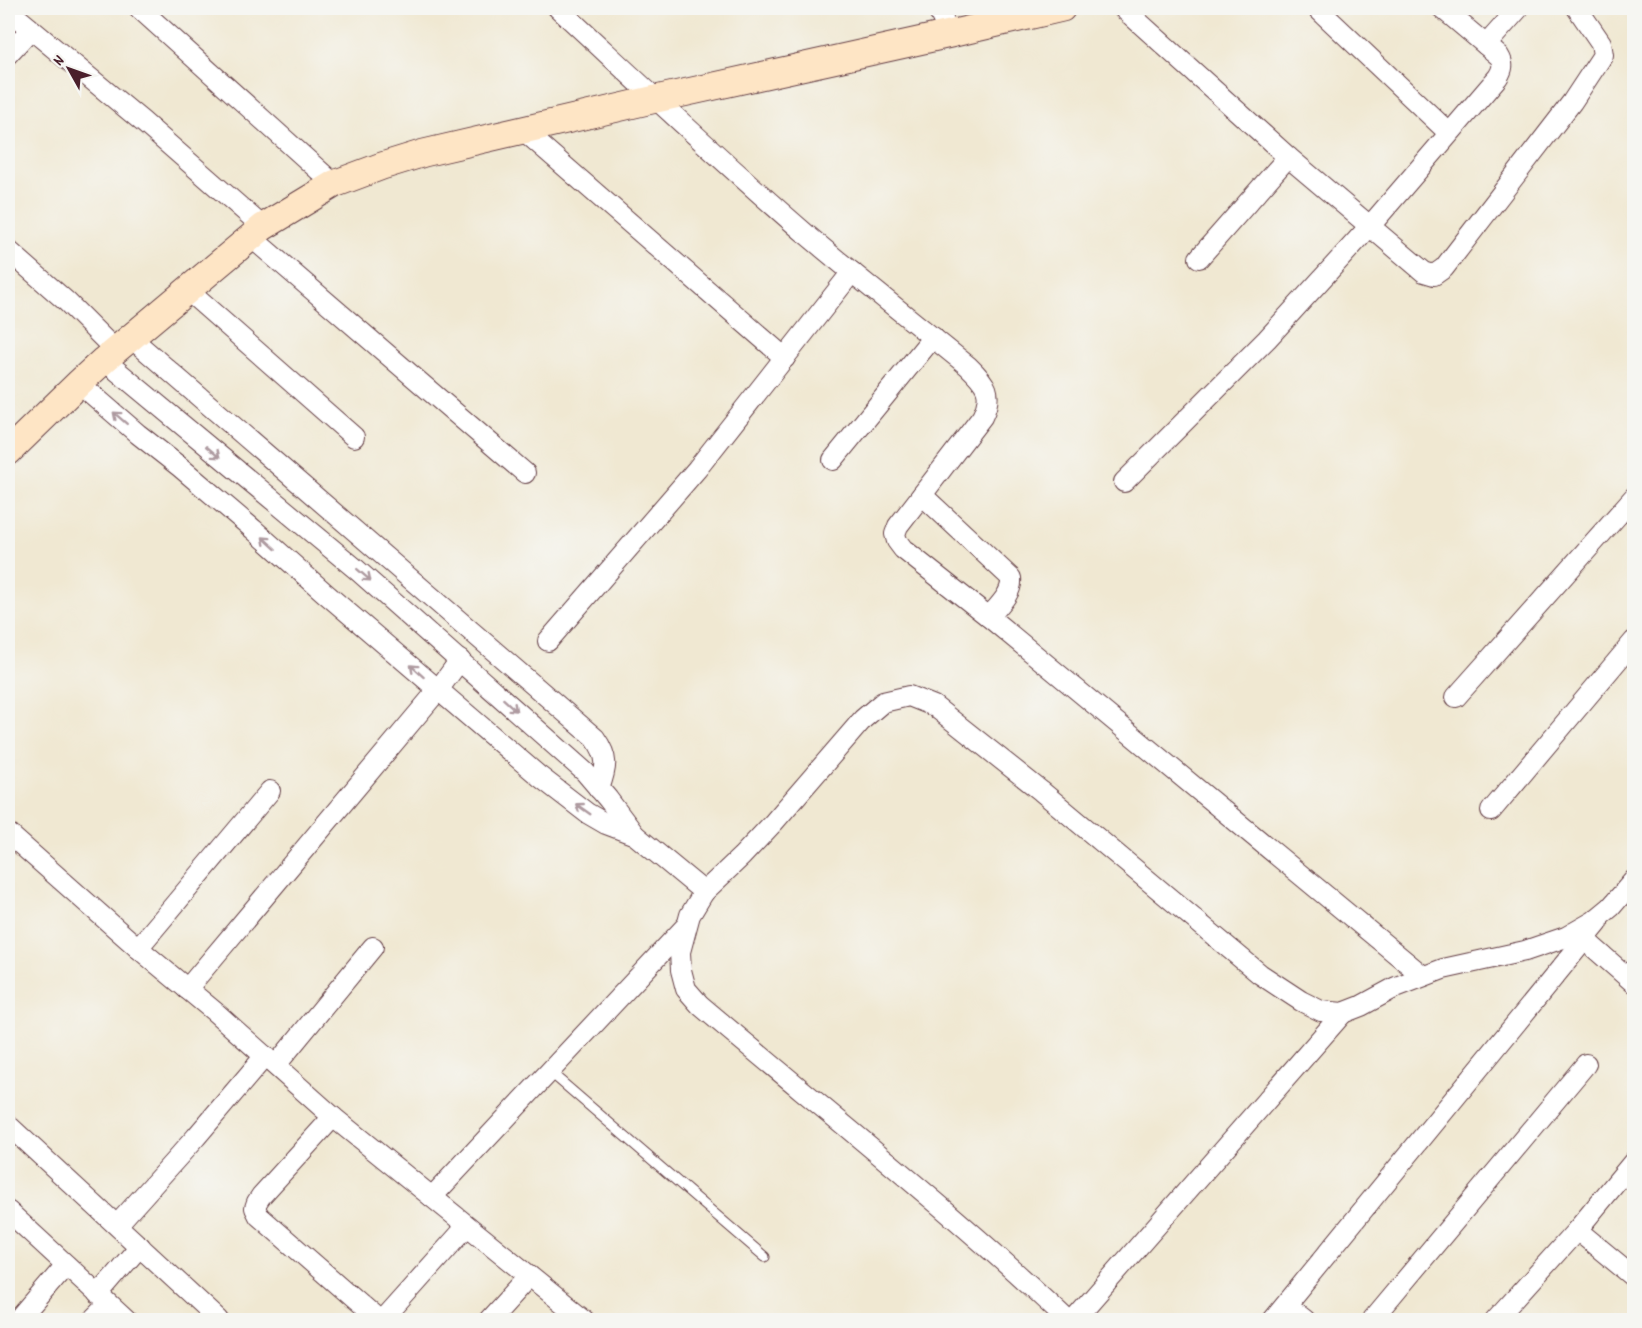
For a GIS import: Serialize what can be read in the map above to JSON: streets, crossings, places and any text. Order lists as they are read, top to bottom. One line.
{"north":"top left"}
